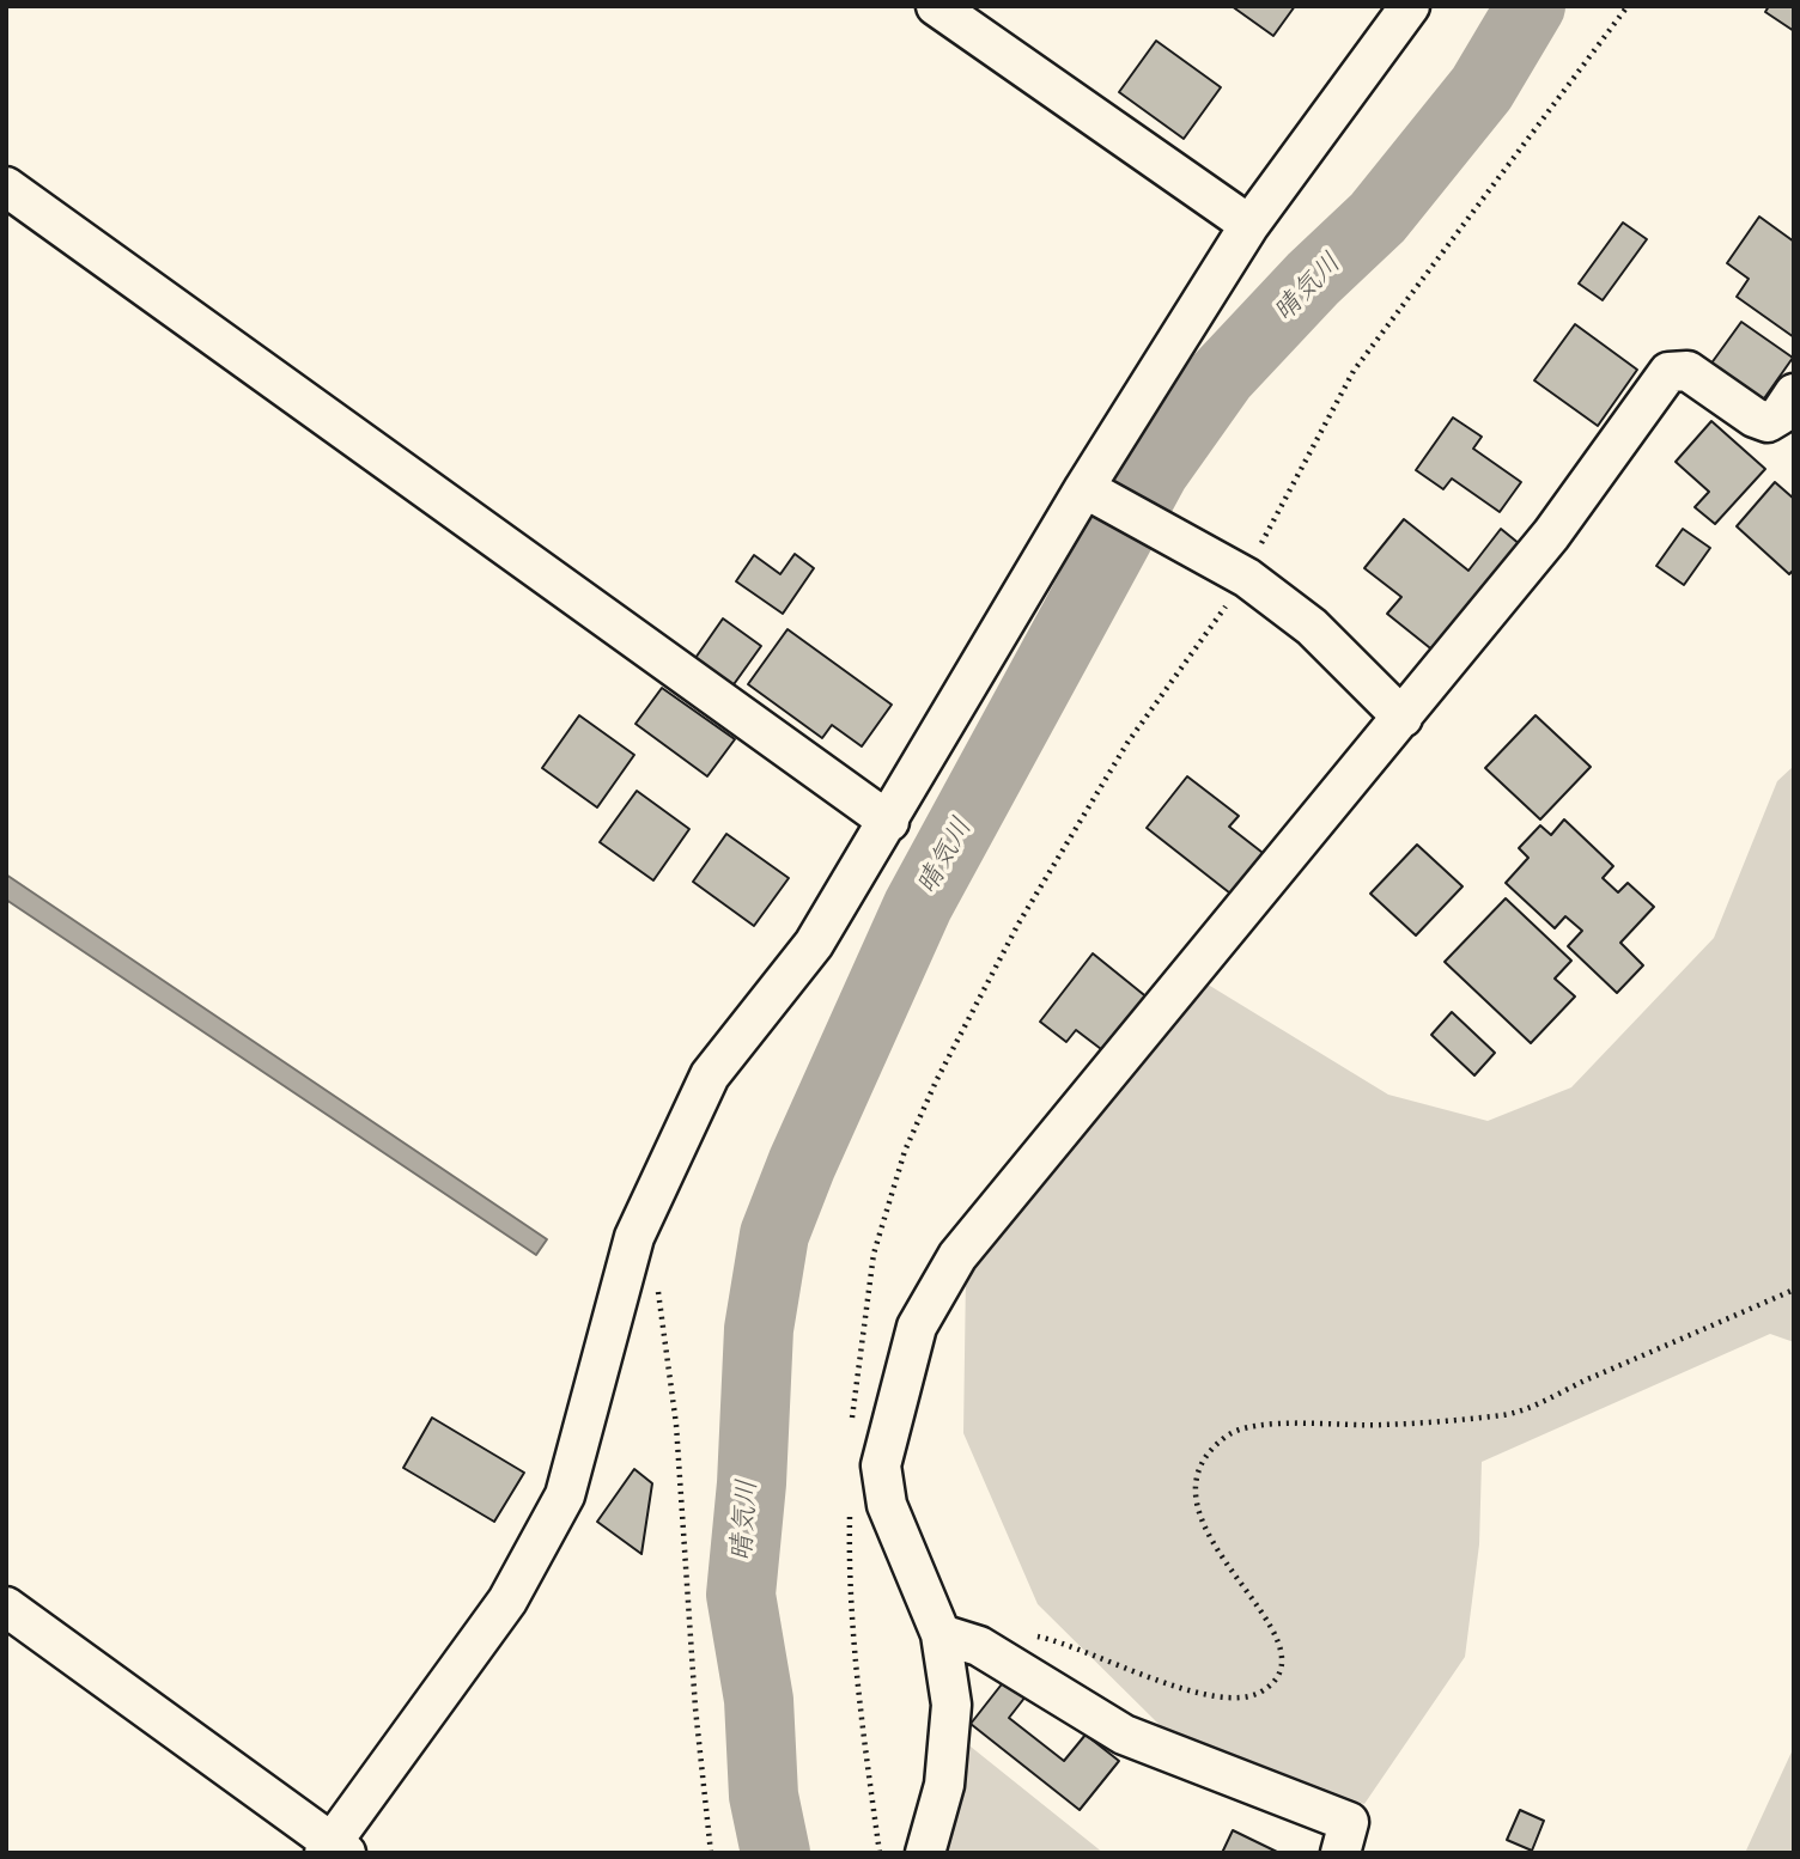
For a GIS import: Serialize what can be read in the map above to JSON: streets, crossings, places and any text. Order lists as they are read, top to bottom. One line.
{"water":["晴気川"]}
